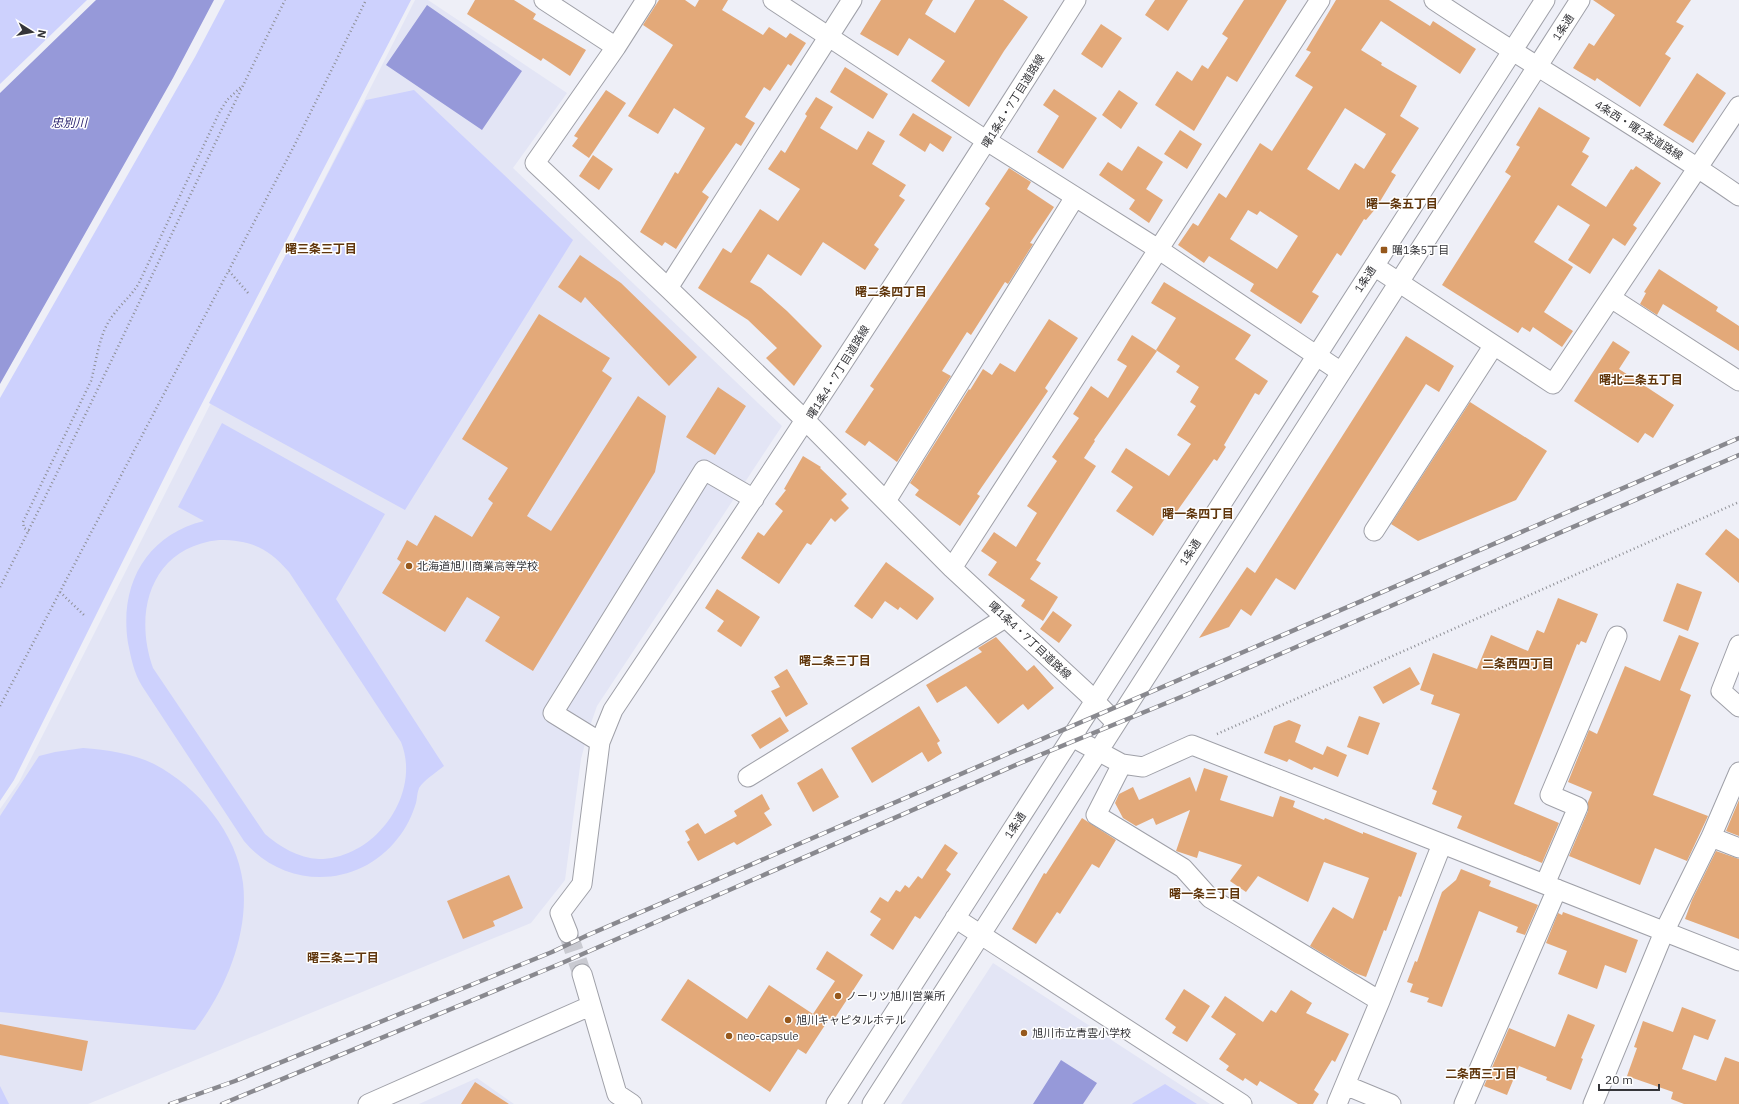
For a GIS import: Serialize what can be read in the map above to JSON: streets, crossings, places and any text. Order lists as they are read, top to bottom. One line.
{"streets":{"street":["1条通","曙1条4・7丁目道路線","4条西・曙2条道路線"]},"crossings":[["1条通","曙1条4・7丁目道路線"],["1条通","4条西・曙2条道路線"]],"districts":["曙一条五丁目","曙三条三丁目","曙二条四丁目","曙北二条五丁目","曙一条四丁目","曙二条三丁目","二条西四丁目","曙一条三丁目","曙三条二丁目","二条西三丁目"],"water":["忠別川"],"places":{"transit":["曙1条5丁目"],"other":["北海道旭川商業高等学校","ノーリツ旭川営業所","旭川キャピタルホテル","旭川市立青雲小学校","neo‐capsule"]},"scale_bar":"20 m","north":"right"}
